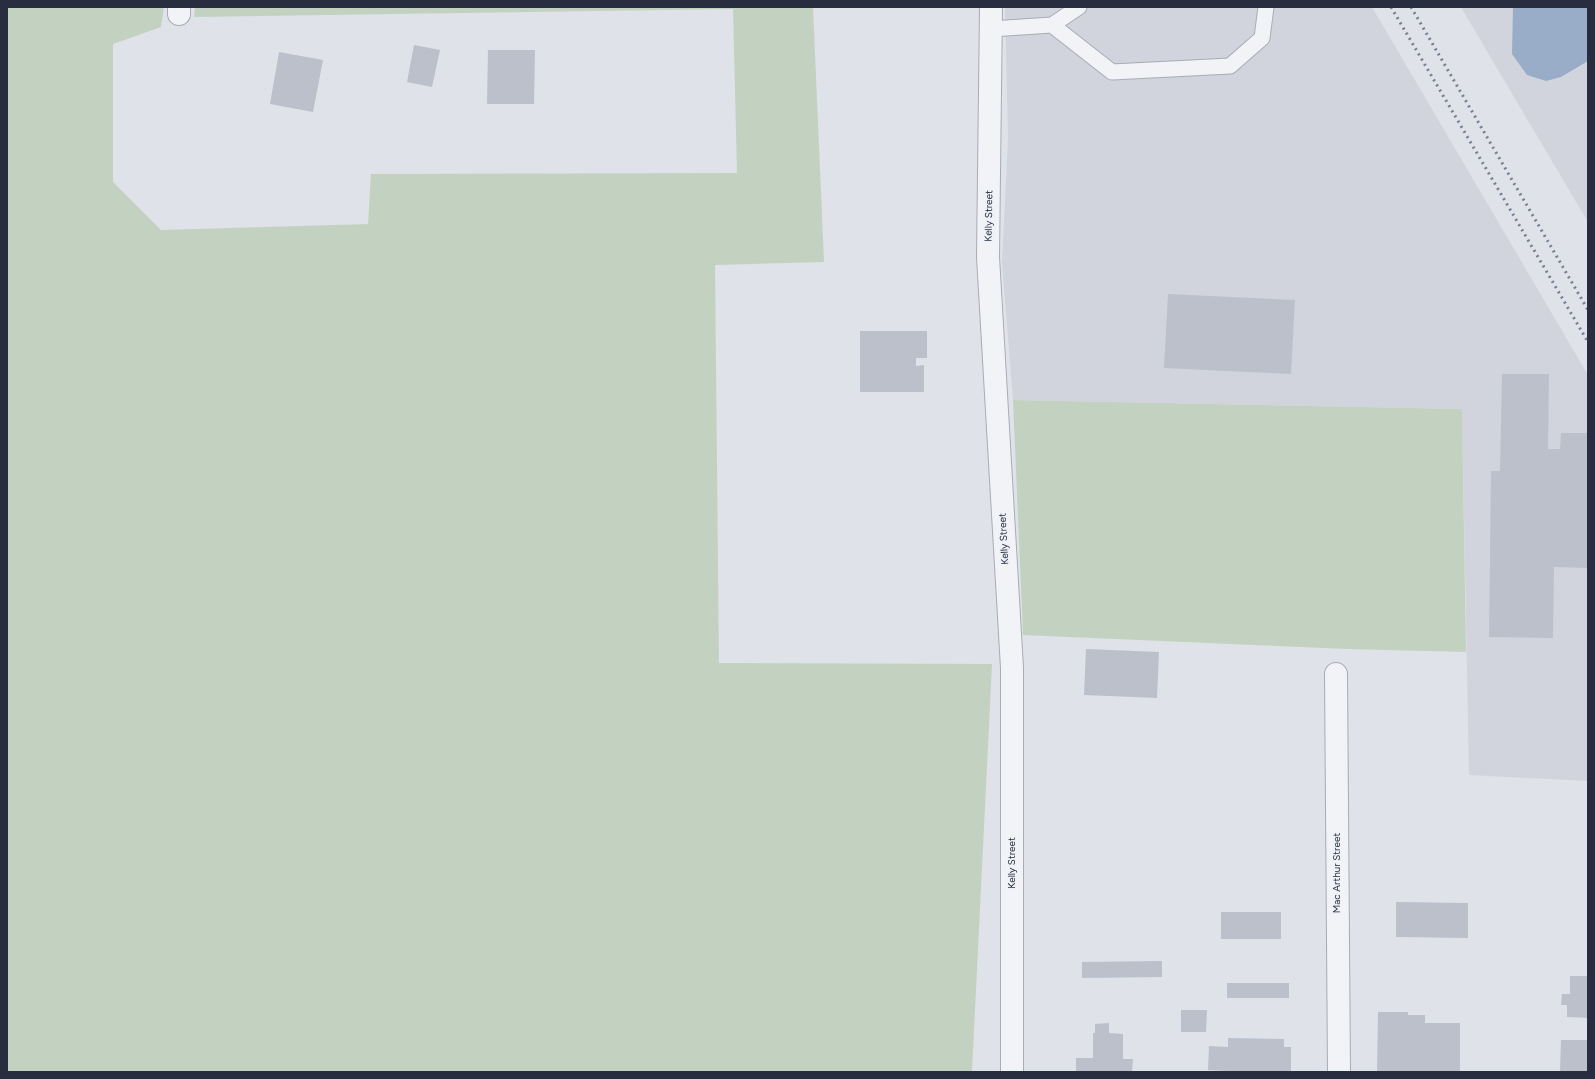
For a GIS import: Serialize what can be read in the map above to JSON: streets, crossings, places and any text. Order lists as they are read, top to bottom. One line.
{"streets":{"street":["Kelly Street","Mac Arthur Street"]}}
